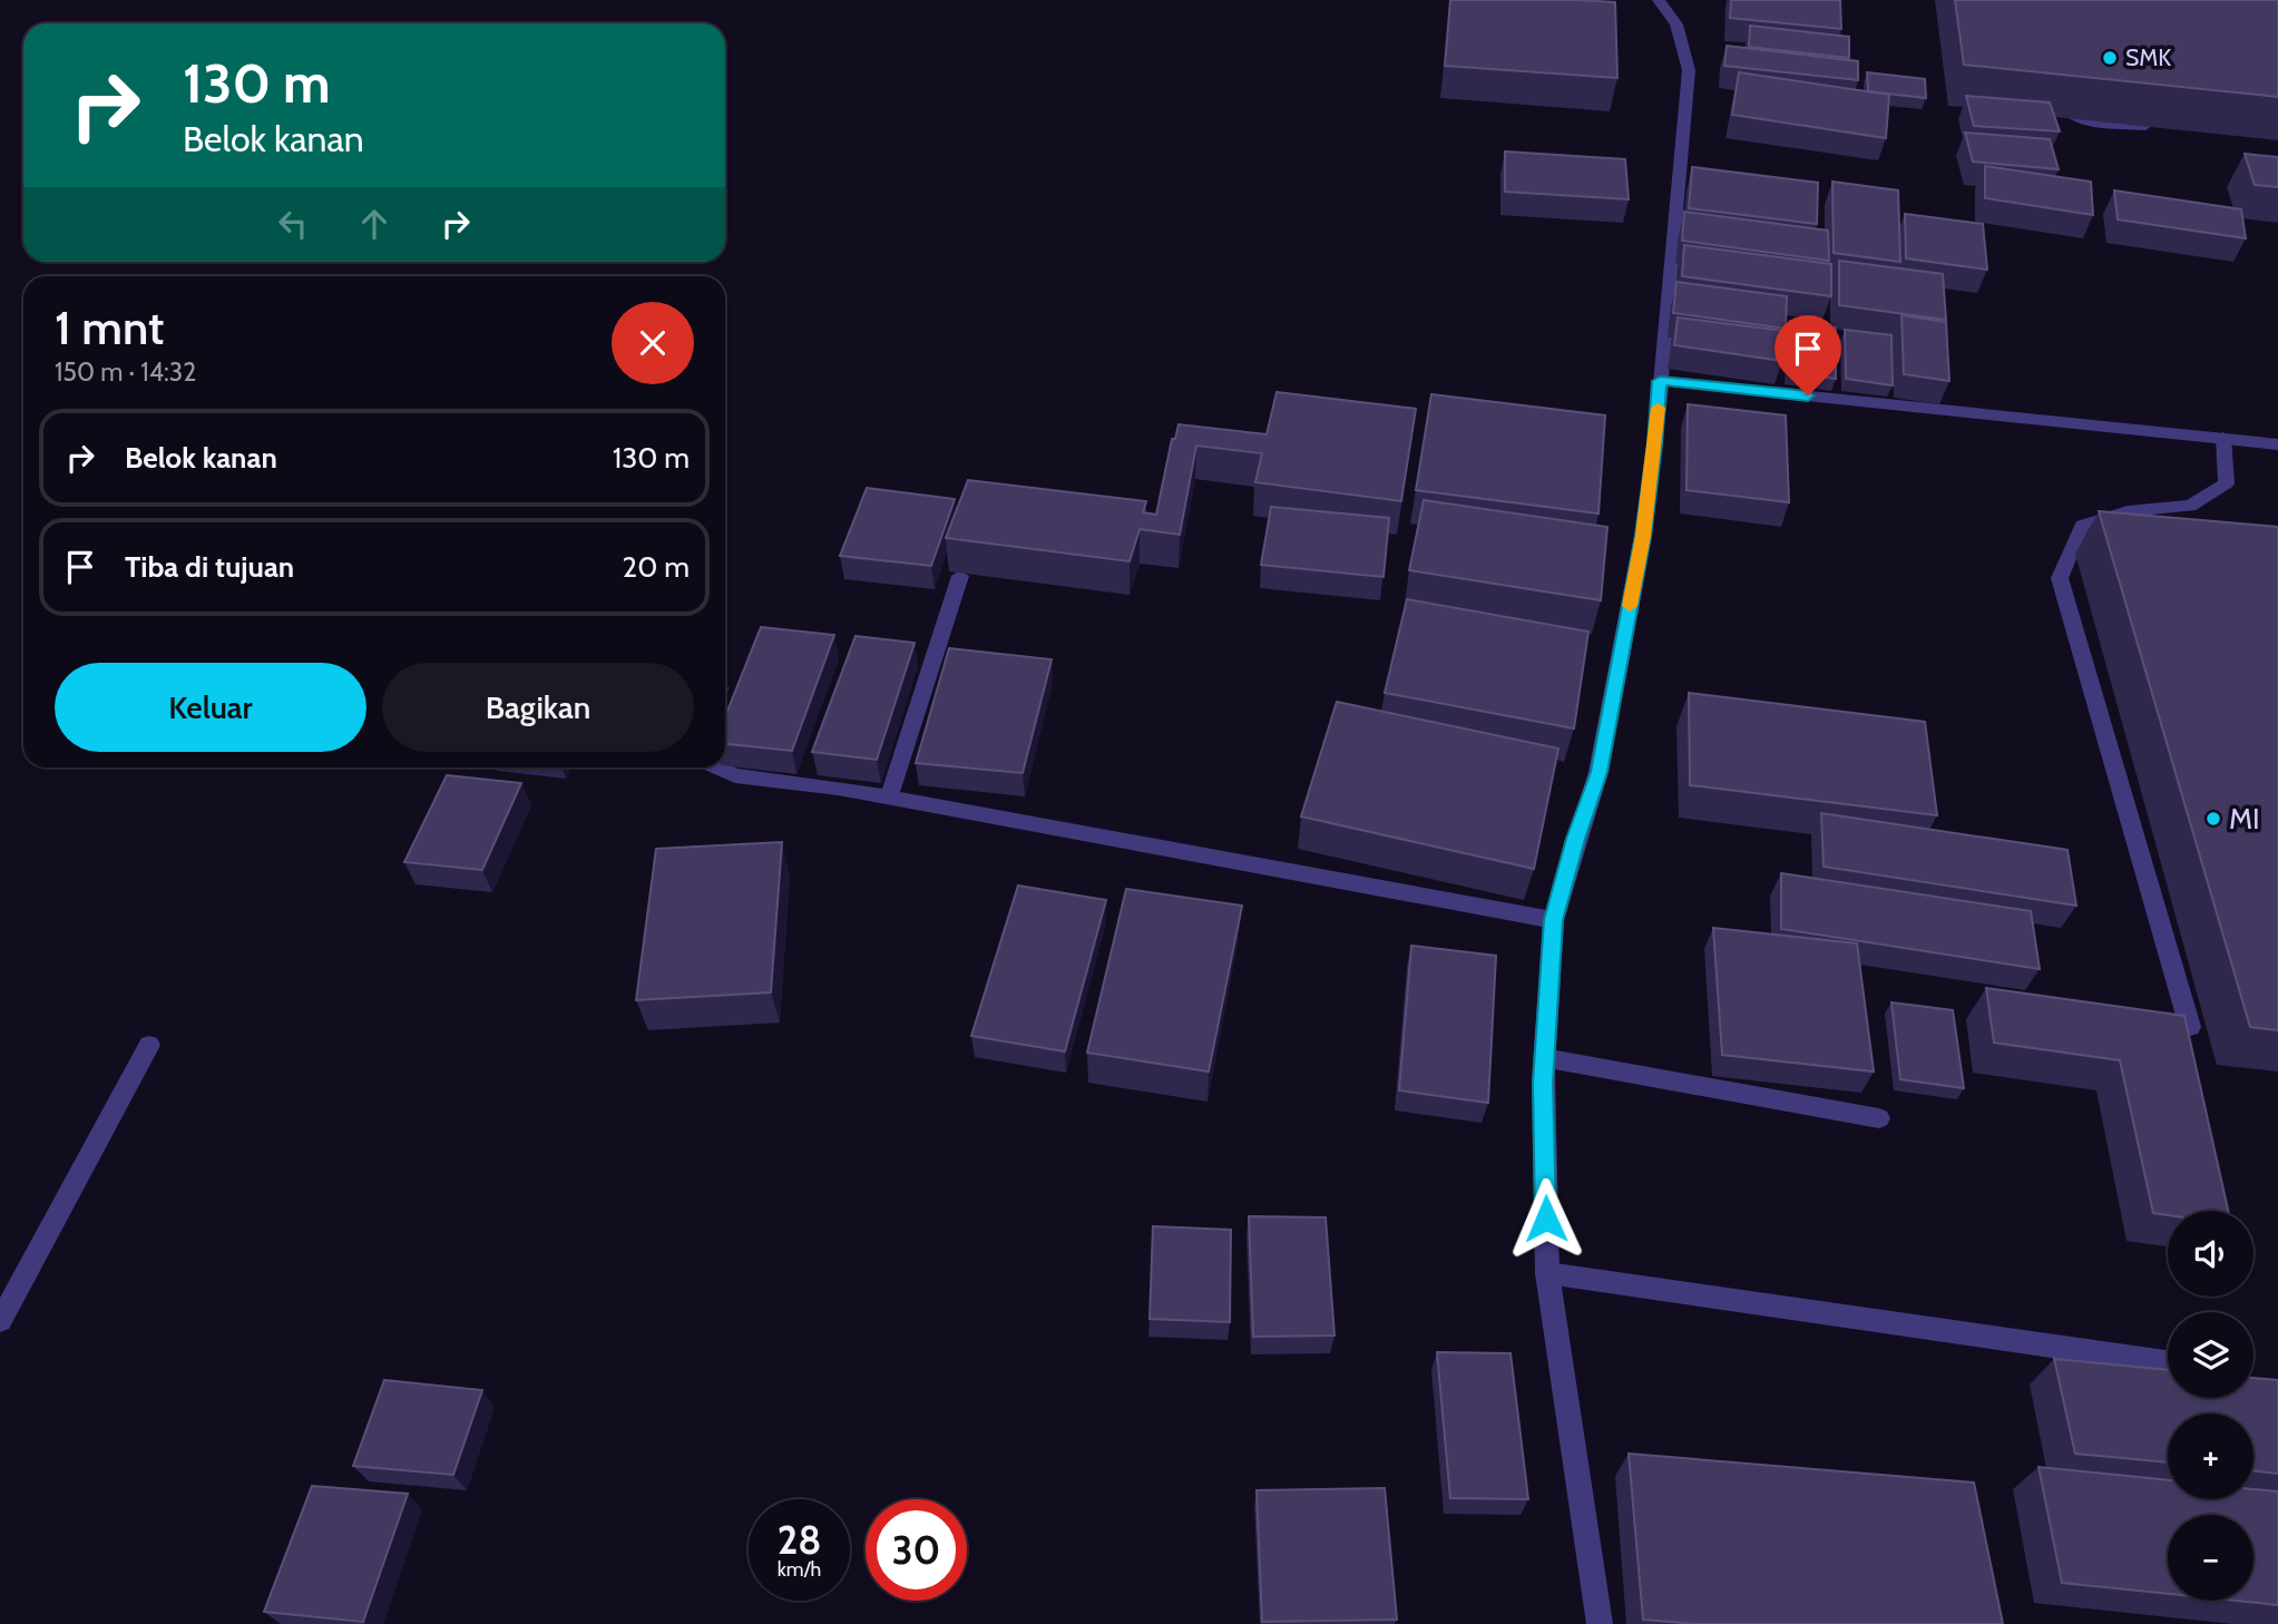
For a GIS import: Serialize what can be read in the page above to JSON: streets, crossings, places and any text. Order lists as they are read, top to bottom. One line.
{"places":["SMK","MI"],"page":{"turn":["130 m","Belok kanan"],"heading":["1 mnt","150 m · 14:32"],"list":[{"name":"Belok kanan","value":"130 m"},{"name":"Tiba di tujuan","value":"20 m"}],"buttons":["Keluar","Bagikan"],"map_buttons":["+","−"],"speed":"28 km/h","limit":"30"}}
